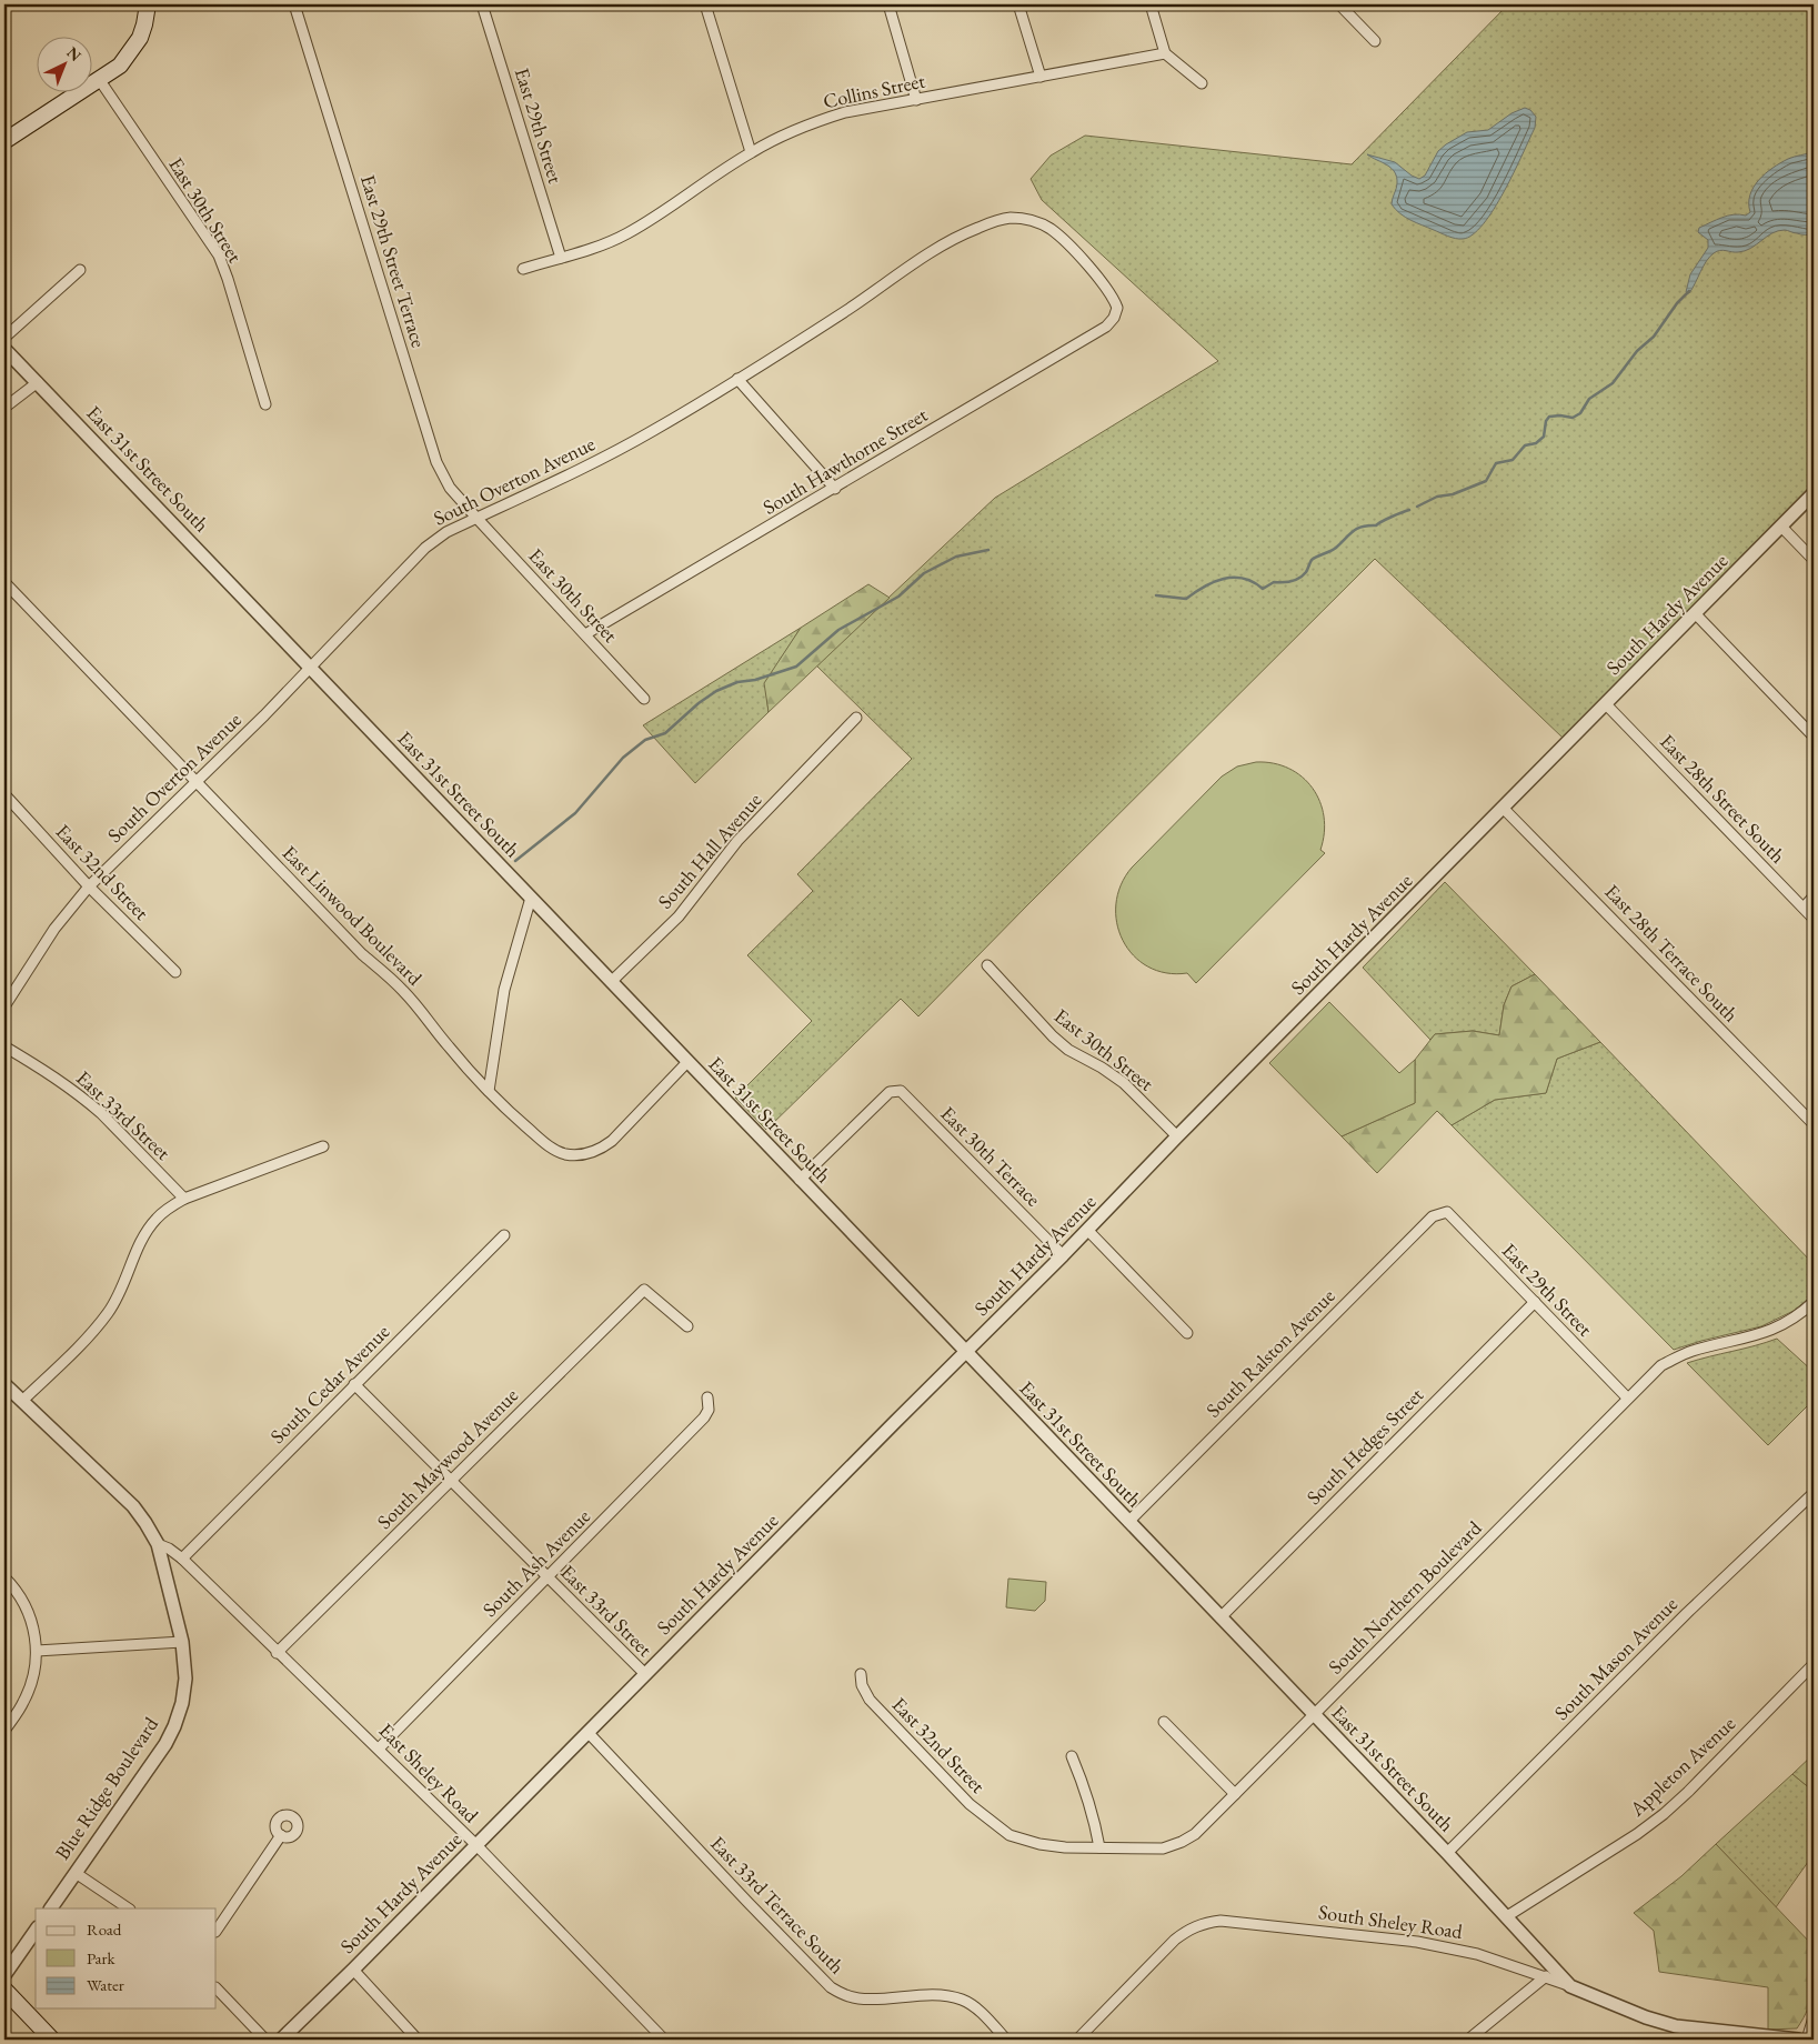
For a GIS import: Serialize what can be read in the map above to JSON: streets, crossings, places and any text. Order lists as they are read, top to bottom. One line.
{"streets":{"street":["Collins Street","East 29th Street","East 30th Street","East 29th Street Terrace","South Hawthorne Street","East 31st Street South","South Overton Avenue","South Hardy Avenue","East 28th Street South","South Hall Avenue","East 32nd Street","East Linwood Boulevard","East 28th Terrace South","East 33rd Street","East 30th Terrace","South Ralston Avenue","South Cedar Avenue","South Hedges Street","South Maywood Avenue","South Ash Avenue","South Northern Boulevard","South Mason Avenue","Appleton Avenue","East Sheley Road","Blue Ridge Boulevard","East 33rd Terrace South","South Sheley Road"]},"crossings":[["Collins Street","East 29th Street"],["East 29th Street","South Ralston Avenue"],["East 29th Street","South Hedges Street"],["East 29th Street","South Northern Boulevard"],["East 30th Street","East 29th Street Terrace"],["East 30th Street","South Hawthorne Street"],["East 30th Street","South Overton Avenue"],["East 30th Street","South Hardy Avenue"],["East 29th Street Terrace","South Overton Avenue"],["South Hawthorne Street","South Overton Avenue"],["East 31st Street South","South Overton Avenue"],["East 31st Street South","South Hardy Avenue"],["East 31st Street South","South Hall Avenue"],["East 31st Street South","East Linwood Boulevard"],["East 31st Street South","East 30th Terrace"],["East 31st Street South","South Ralston Avenue"],["East 31st Street South","South Hedges Street"],["East 31st Street South","South Northern Boulevard"],["East 31st Street South","South Mason Avenue"],["East 31st Street South","Appleton Avenue"],["East 31st Street South","South Sheley Road"],["South Overton Avenue","East 32nd Street"],["South Overton Avenue","East Linwood Boulevard"],["South Hardy Avenue","East 28th Street South"],["South Hardy Avenue","East 28th Terrace South"],["South Hardy Avenue","East 33rd Street"],["South Hardy Avenue","East 30th Terrace"],["South Hardy Avenue","East Sheley Road"],["South Hardy Avenue","East 33rd Terrace South"],["East 32nd Street","South Northern Boulevard"],["East 33rd Street","South Cedar Avenue"],["East 33rd Street","South Maywood Avenue"],["East 33rd Street","South Ash Avenue"],["South Cedar Avenue","East Sheley Road"],["South Maywood Avenue","East Sheley Road"],["South Ash Avenue","East Sheley Road"],["East Sheley Road","Blue Ridge Boulevard"]],"legend":["Road","Park","Water"],"north":"top right"}
